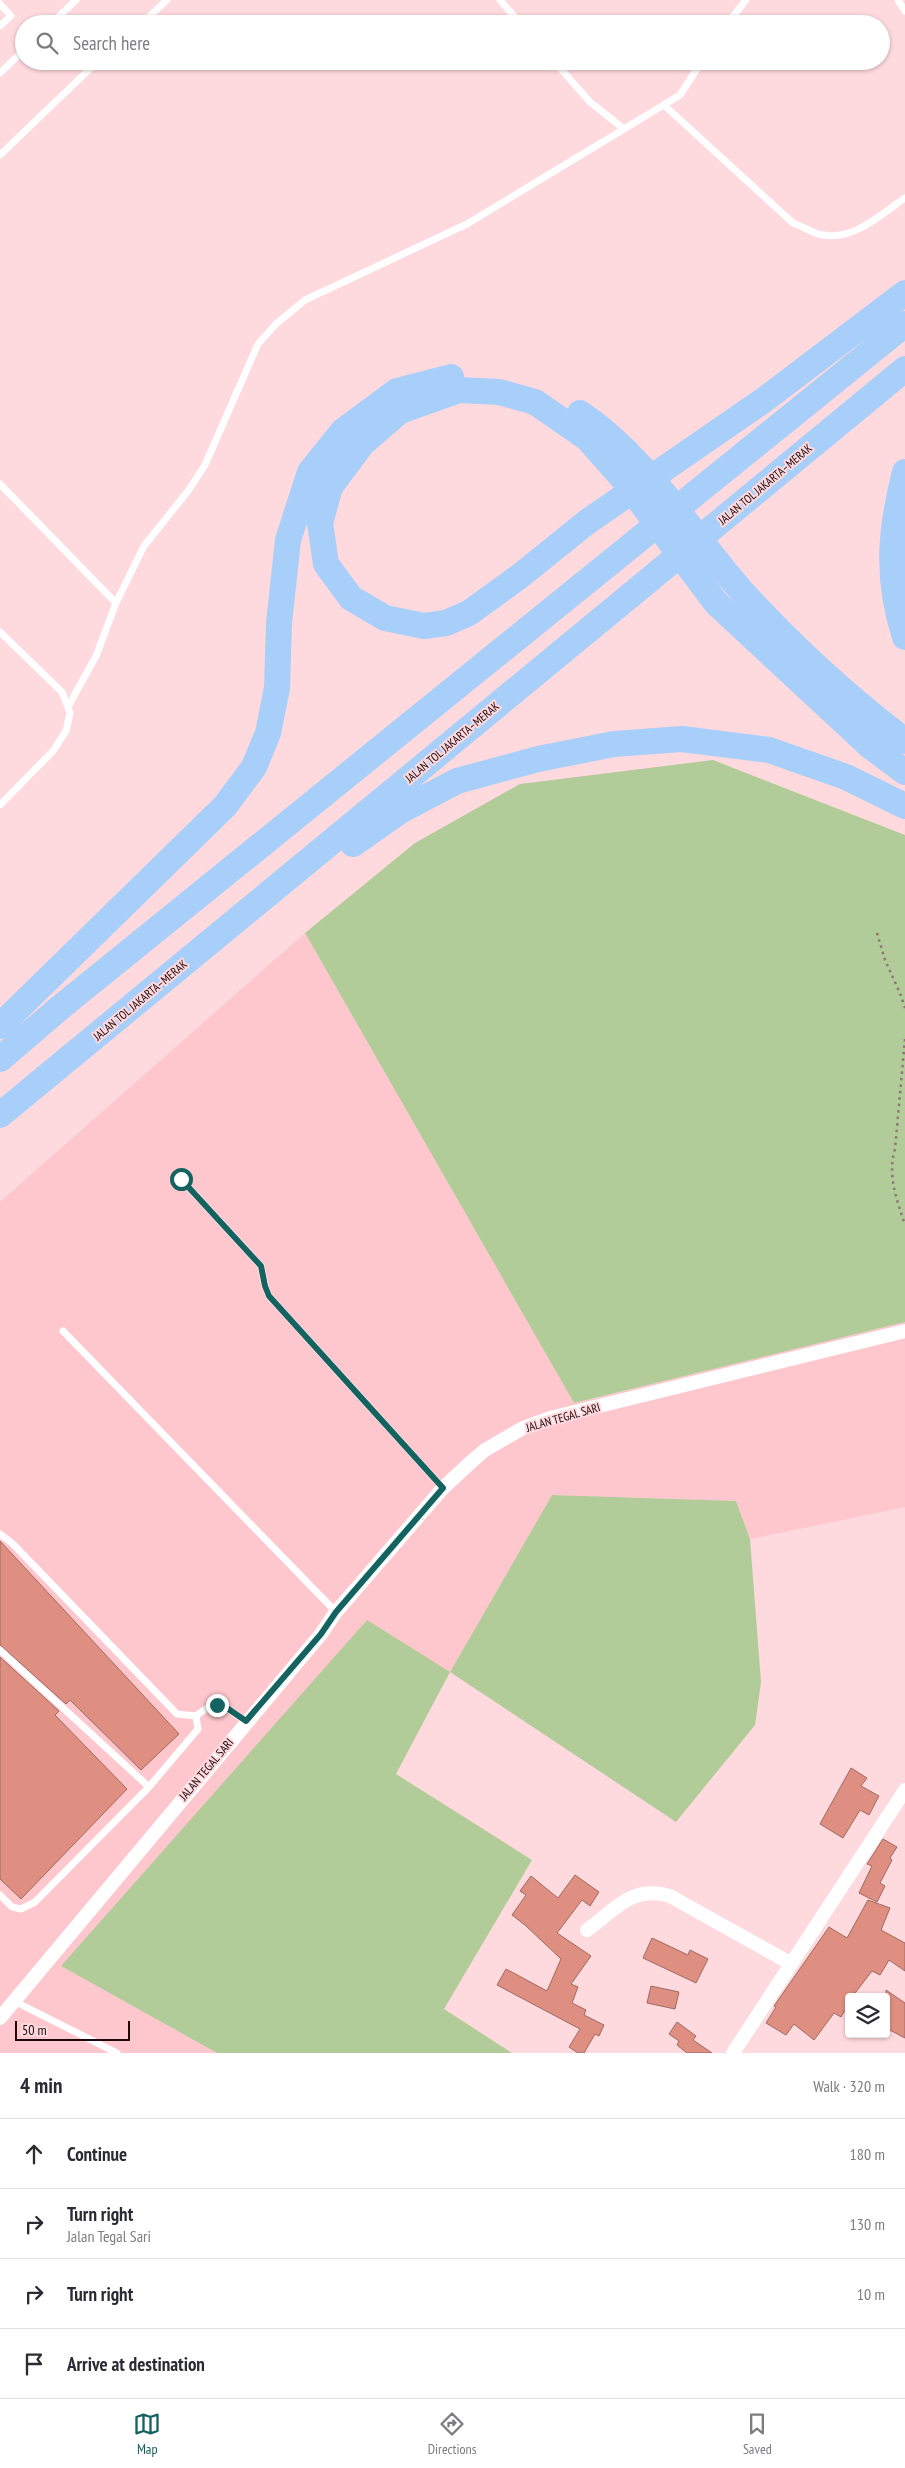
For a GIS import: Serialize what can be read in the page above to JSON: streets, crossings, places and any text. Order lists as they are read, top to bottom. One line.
{"streets":{"highway":["JALAN TOL JAKARTA–MERAK"],"street":["JALAN TEGAL SARI"]},"scale_bar":"50 m","page":{"search":"Search here","scale":"50 m","heading":["4 min","Walk · 320 m"],"list":[["Continue","180 m"],["Turn right","Jalan Tegal Sari","130 m"],["Turn right","10 m"],"Arrive at destination"],"nav":["Map","Directions","Saved"]}}
